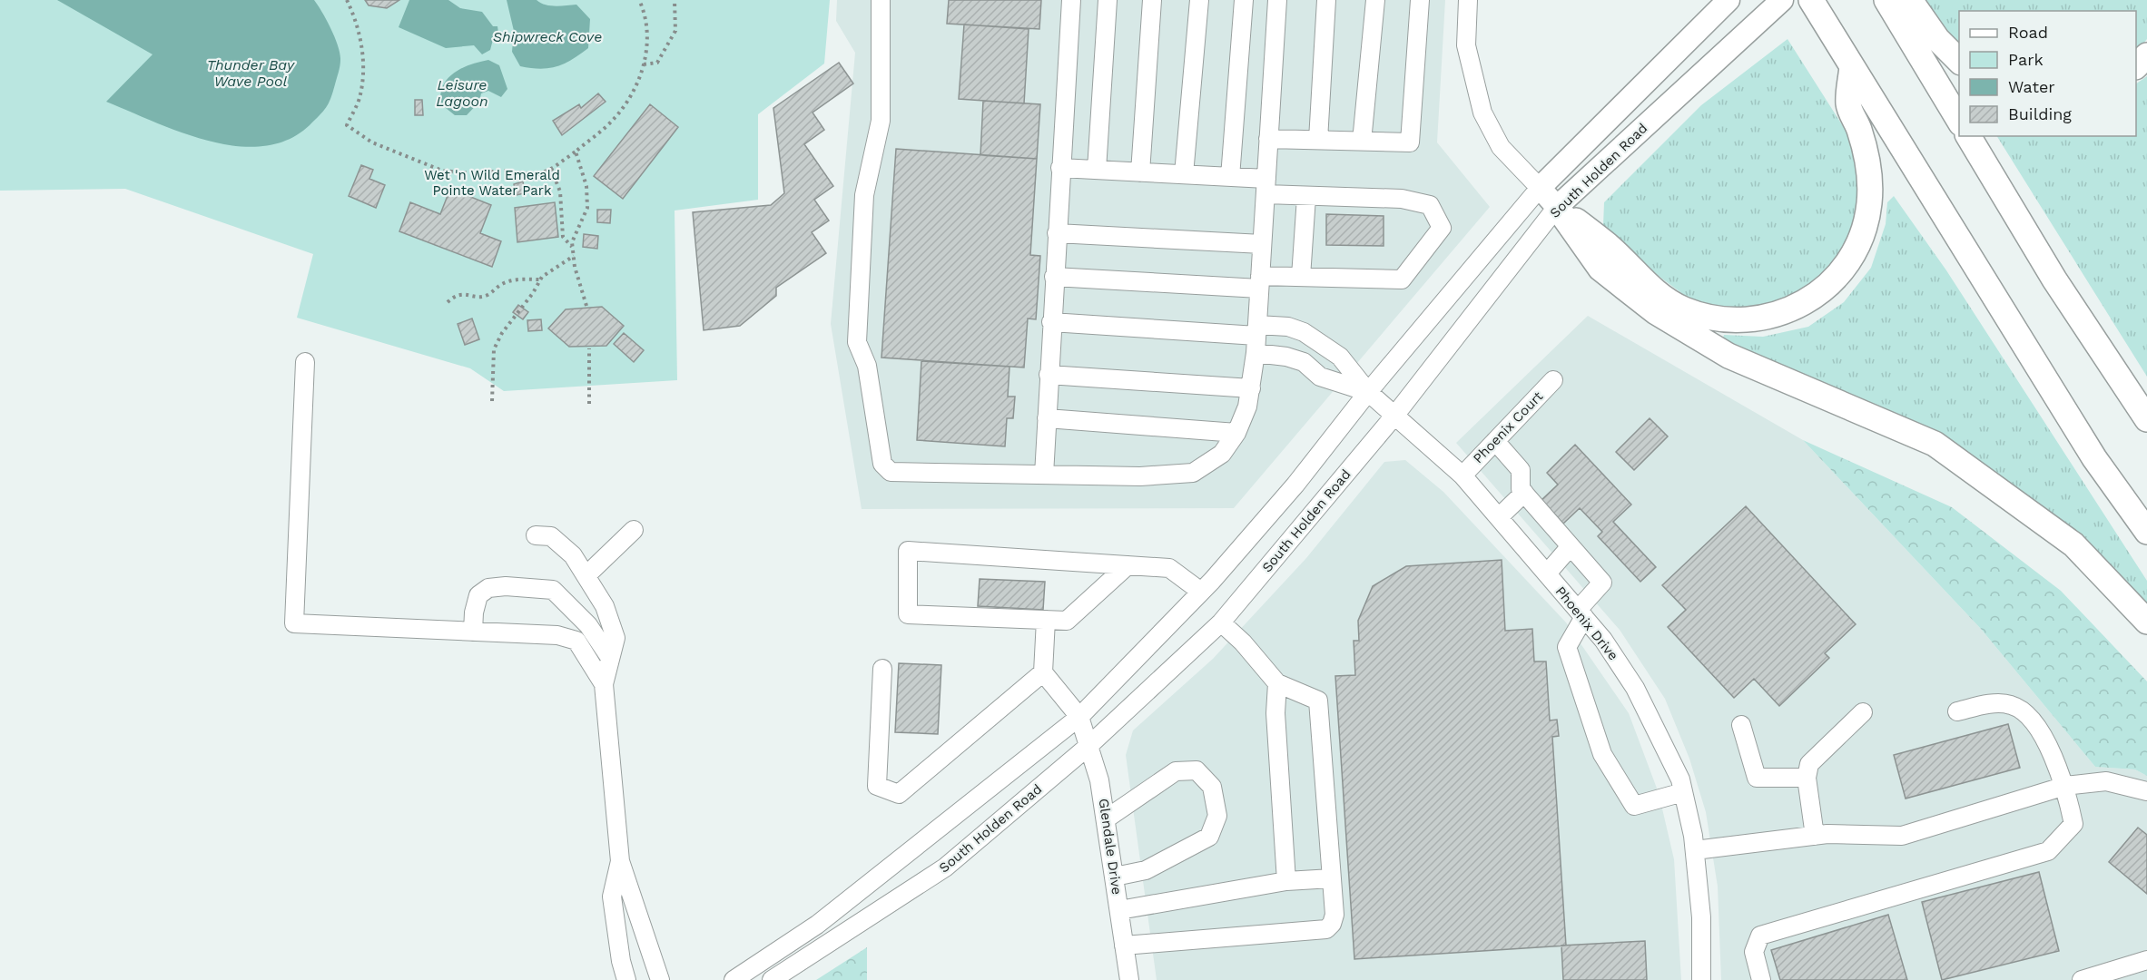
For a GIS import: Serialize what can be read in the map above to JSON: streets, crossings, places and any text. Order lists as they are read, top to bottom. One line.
{"streets":{"main road":["South Holden Road"],"street":["Phoenix Court","Phoenix Drive","Glendale Drive"]},"crossings":[["South Holden Road","Phoenix Drive"],["South Holden Road","Glendale Drive"],["Phoenix Court","Phoenix Drive"]],"water":["Shipwreck Cove","Thunder Bay Wave Pool","Leisure Lagoon"],"parks":["Wet 'n Wild Emerald Pointe Water Park"],"legend":["Road","Park","Water","Building"]}
